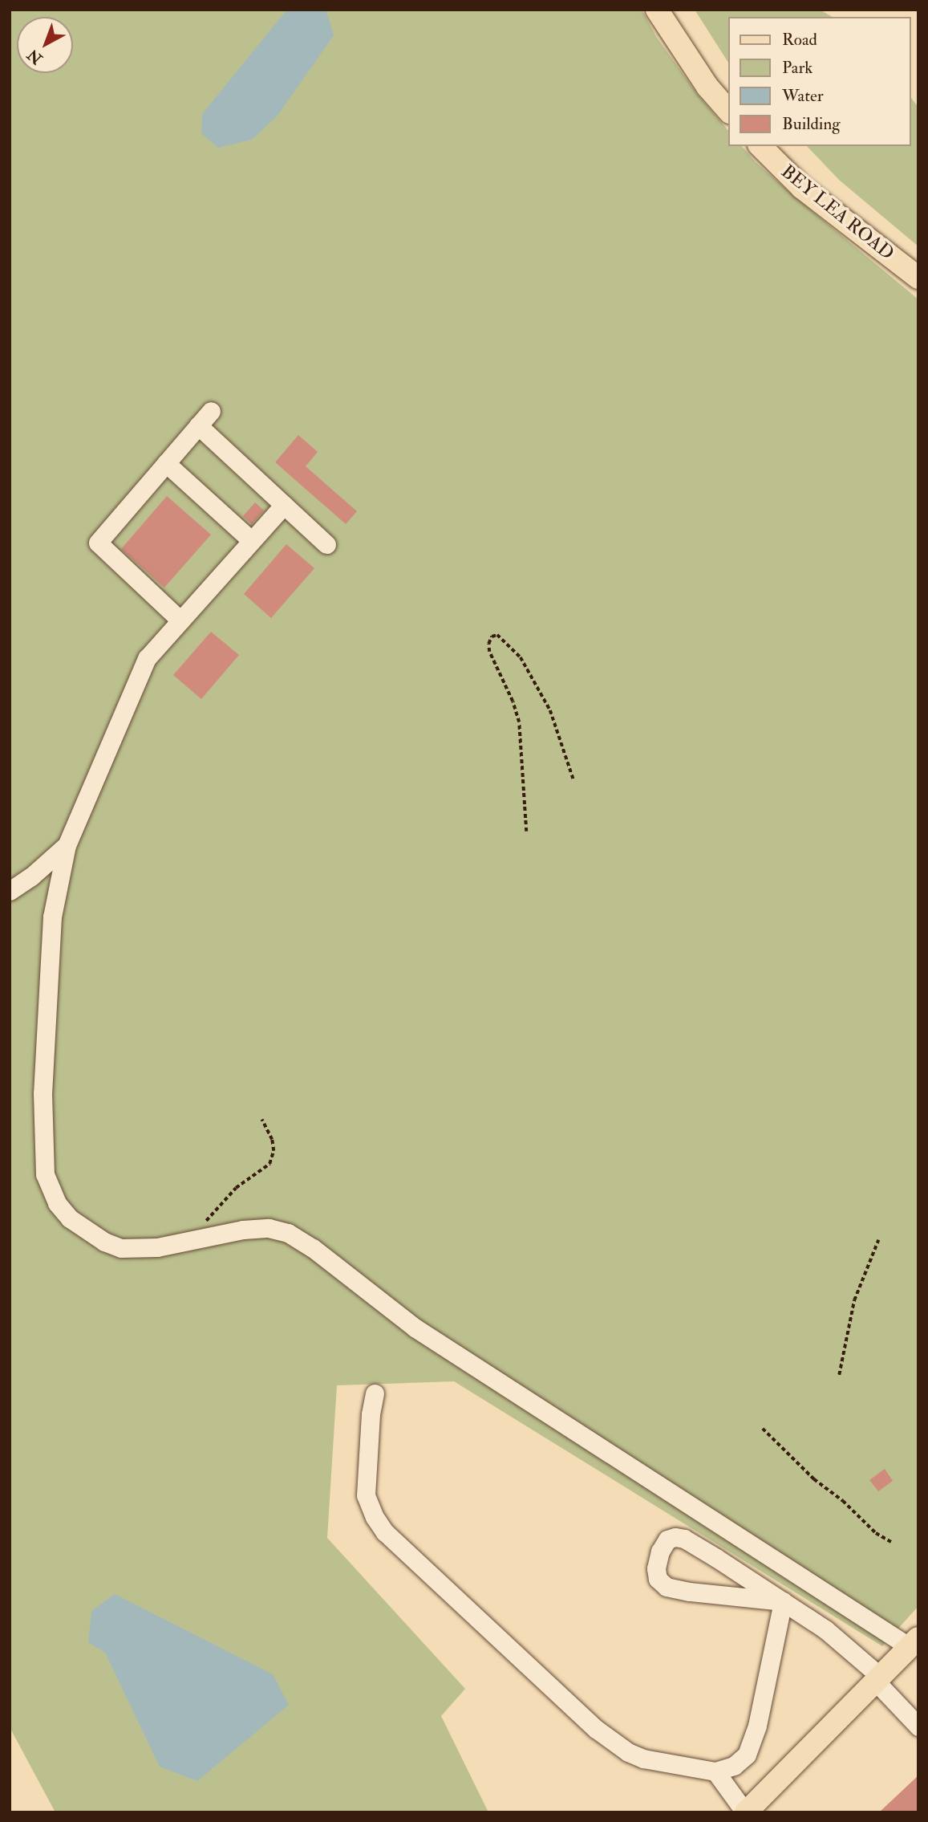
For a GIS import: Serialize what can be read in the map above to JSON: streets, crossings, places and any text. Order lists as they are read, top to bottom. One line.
{"streets":{"main road":["BEY LEA ROAD"]},"legend":["Road","Park","Water","Building"],"north":"bottom left"}
